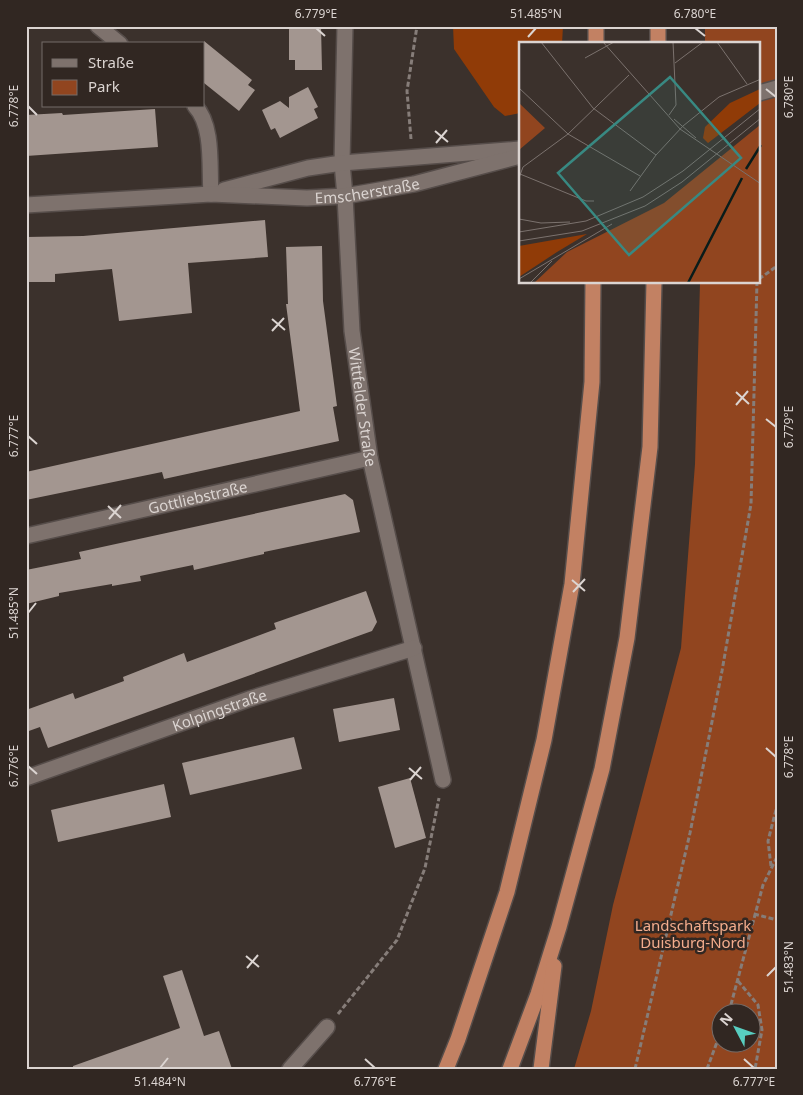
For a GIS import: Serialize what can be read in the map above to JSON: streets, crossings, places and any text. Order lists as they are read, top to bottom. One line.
{"streets":{"street":["Emscherstraße","Wittfelder Straße","Gottliebstraße","Kolpingstraße"]},"crossings":[["Emscherstraße","Wittfelder Straße"],["Wittfelder Straße","Gottliebstraße"],["Wittfelder Straße","Kolpingstraße"]],"parks":["Landschaftspark Duisburg-Nord"],"legend":["Straße","Park"],"north":"top left","coordinates":["6.779°E","51.485°N","6.780°E","6.778°E","6.777°E","6.776°E","51.483°N","51.484°N"]}
